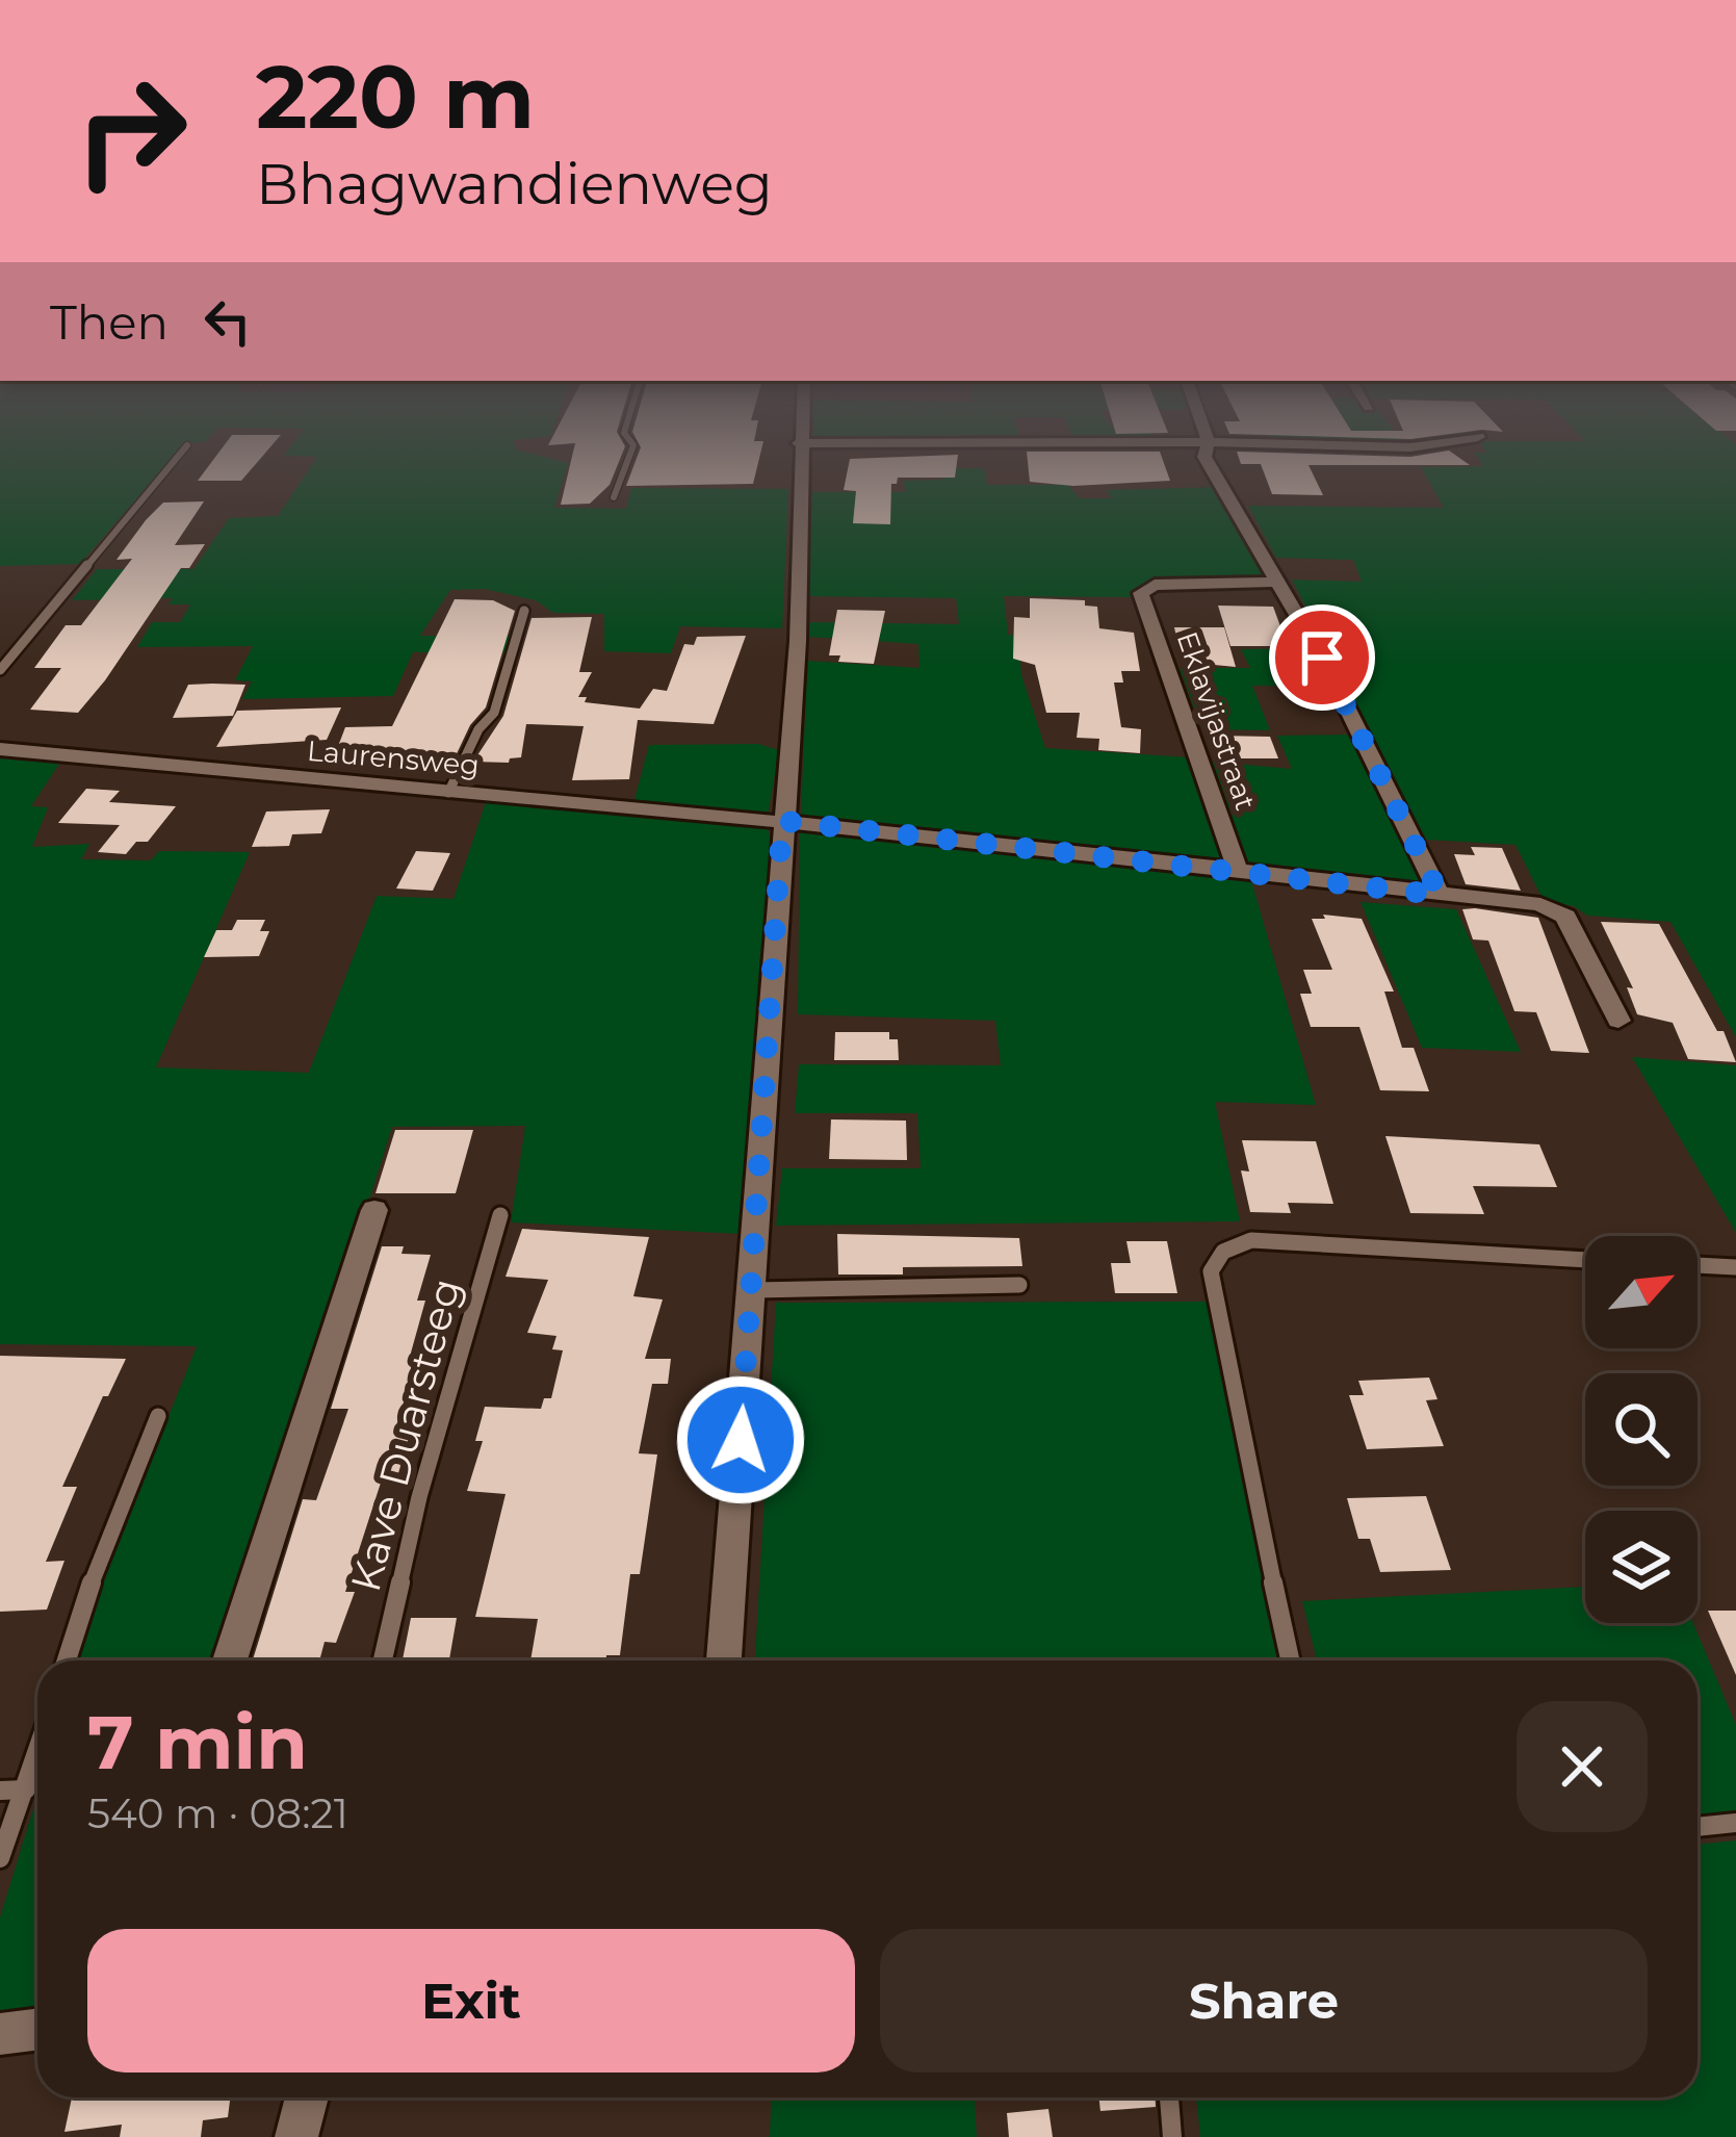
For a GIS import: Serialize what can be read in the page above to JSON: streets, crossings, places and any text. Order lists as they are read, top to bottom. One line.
{"streets":{"street":["Eklavijastraat","Laurensweg"],"lane":["Kave Duarsteeg"]},"crossings":[["Eklavijastraat","Laurensweg"]],"north":"top right","page":{"turn":["220 m","Bhagwandienweg"],"then":"Then","heading":["7 min","540 m · 08:21"],"buttons":["Exit","Share"]}}
